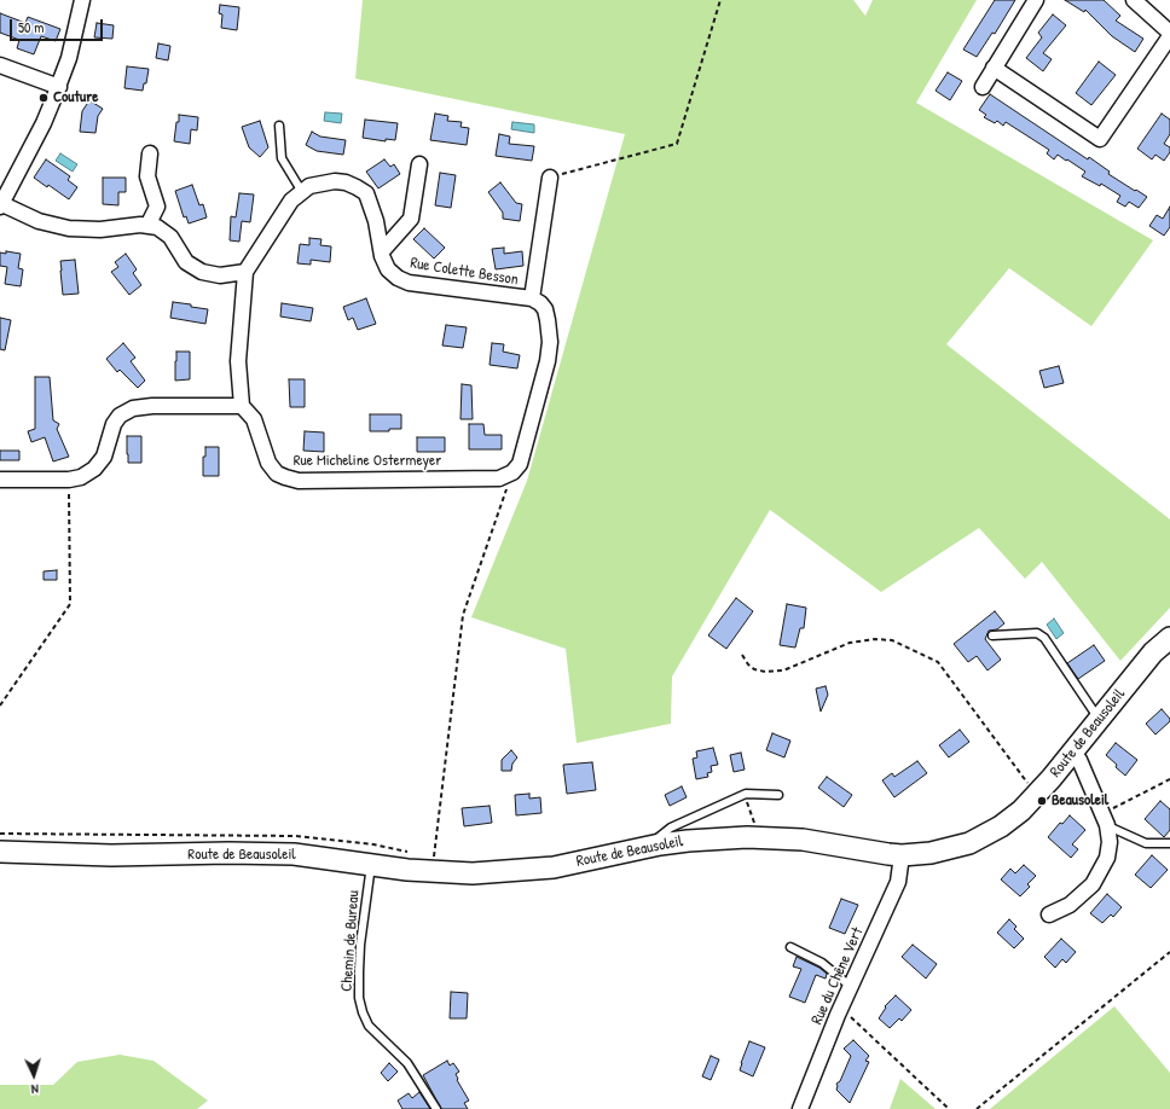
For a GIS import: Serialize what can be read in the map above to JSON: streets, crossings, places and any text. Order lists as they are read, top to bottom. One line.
{"streets":{"main road":["Route de Beausoleil"],"street":["Rue Colette Besson","Rue Micheline Ostermeyer","Rue du Chêne Vert"],"lane":["Chemin de Bureau"]},"crossings":[["Route de Beausoleil","Chemin de Bureau"],["Route de Beausoleil","Rue du Chêne Vert"]],"places":["Couture","Beausoleil"],"scale_bar":"50 m","north":"bottom"}
